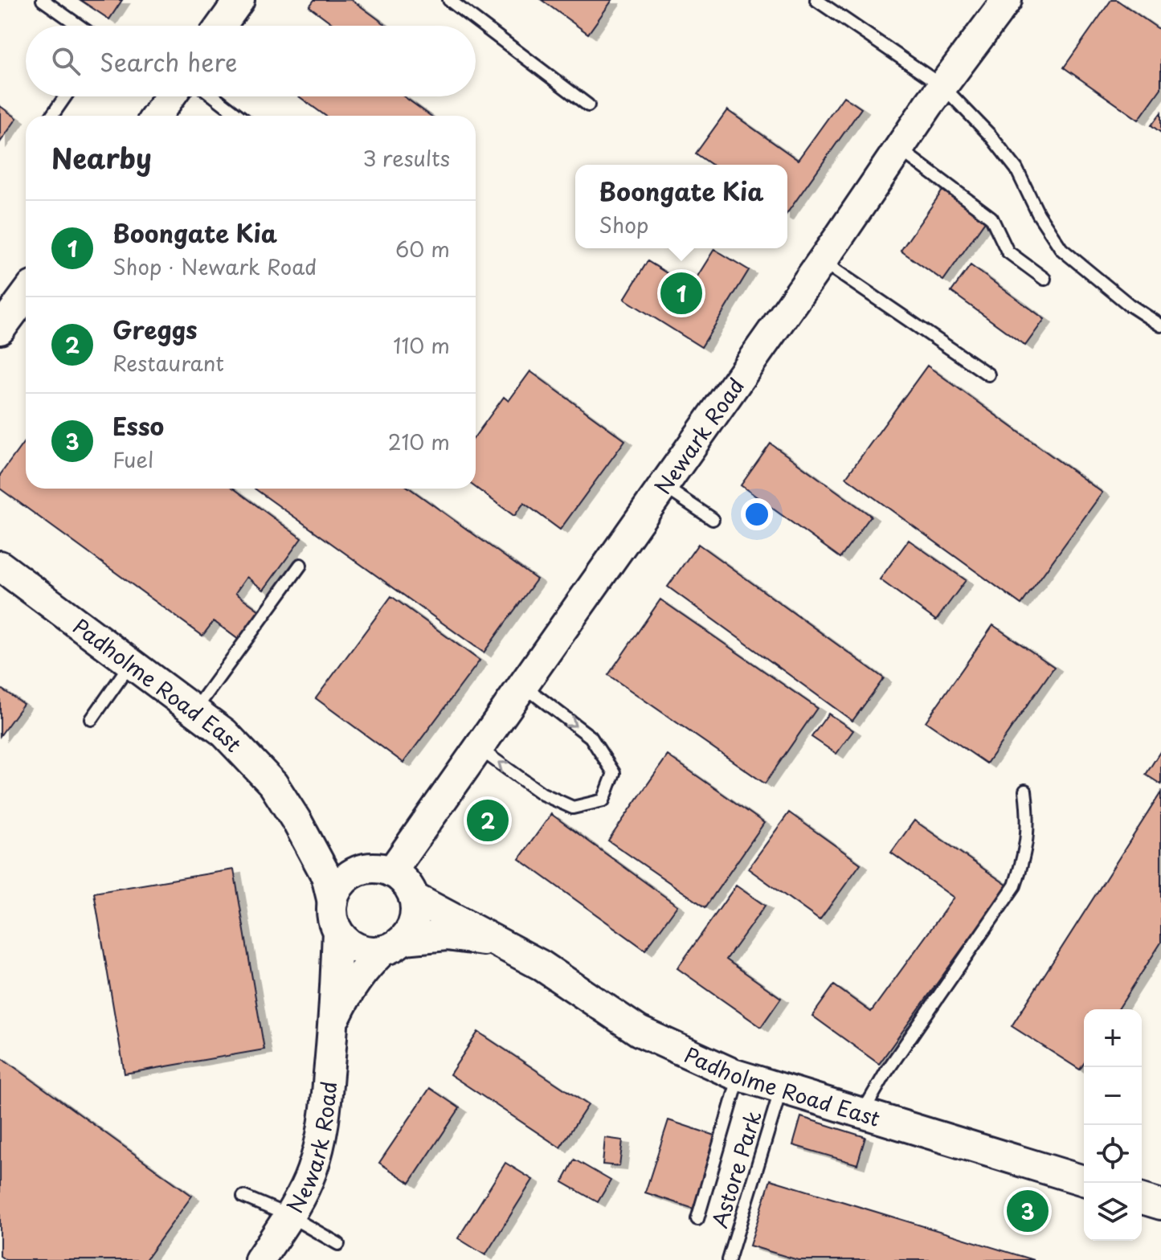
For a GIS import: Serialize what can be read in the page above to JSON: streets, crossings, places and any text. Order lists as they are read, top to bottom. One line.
{"streets":{"street":["Newark Road","Padholme Road East"],"lane":["Astore Park"]},"crossings":[["Newark Road","Padholme Road East"],["Padholme Road East","Astore Park"]],"page":{"search":"Search here","heading":["Nearby","3 results"],"popup":["Boongate Kia","Shop"],"list":[{"mark":"1","name":"Boongate Kia","note":"Shop · Newark Road","value":"60 m"},{"mark":"2","name":"Greggs","note":"Restaurant","value":"110 m"},{"mark":"3","name":"Esso","note":"Fuel","value":"210 m"}],"pins":["1","2","3"],"map_buttons":["+","−"]}}
